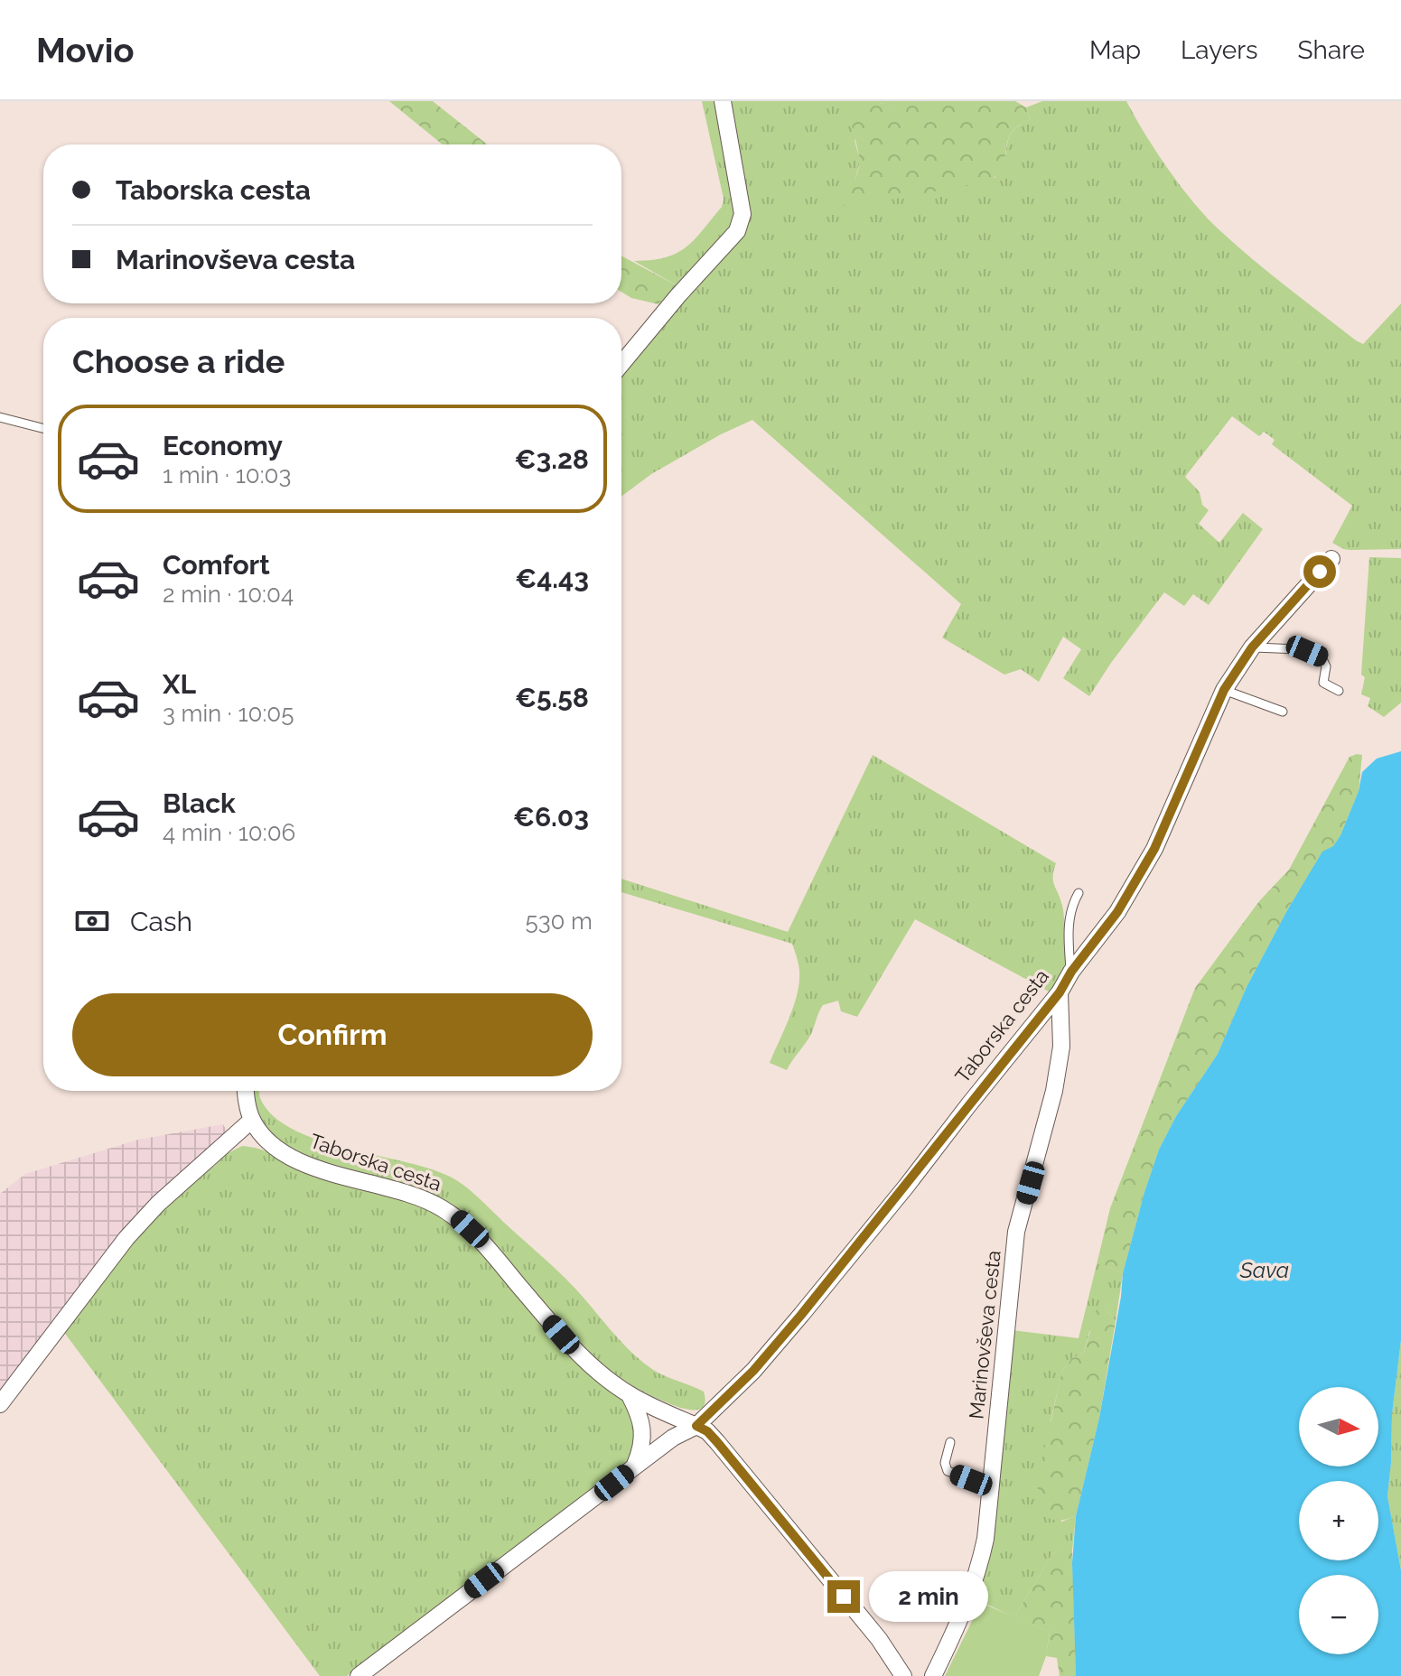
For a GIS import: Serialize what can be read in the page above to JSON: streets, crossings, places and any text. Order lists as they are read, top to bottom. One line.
{"streets":{"street":["Taborska cesta","Marinovševa cesta"]},"crossings":[["Taborska cesta","Marinovševa cesta"]],"water":["Sava"],"north":"right","page":{"header":"Movio","nav":["Map","Layers","Share"],"banner":["Taborska cesta","Marinovševa cesta"],"heading":"Choose a ride","list":[{"name":"Economy","note":"1 min · 10:03","value":"€3.28"},{"name":"Comfort","note":"2 min · 10:04","value":"€4.43"},{"name":"XL","note":"3 min · 10:05","value":"€5.58"},{"name":"Black","note":"4 min · 10:06","value":"€6.03"}],"pay":["Cash","530 m"],"buttons":"Confirm","map_buttons":["+","−"],"bubble":"2 min"}}
